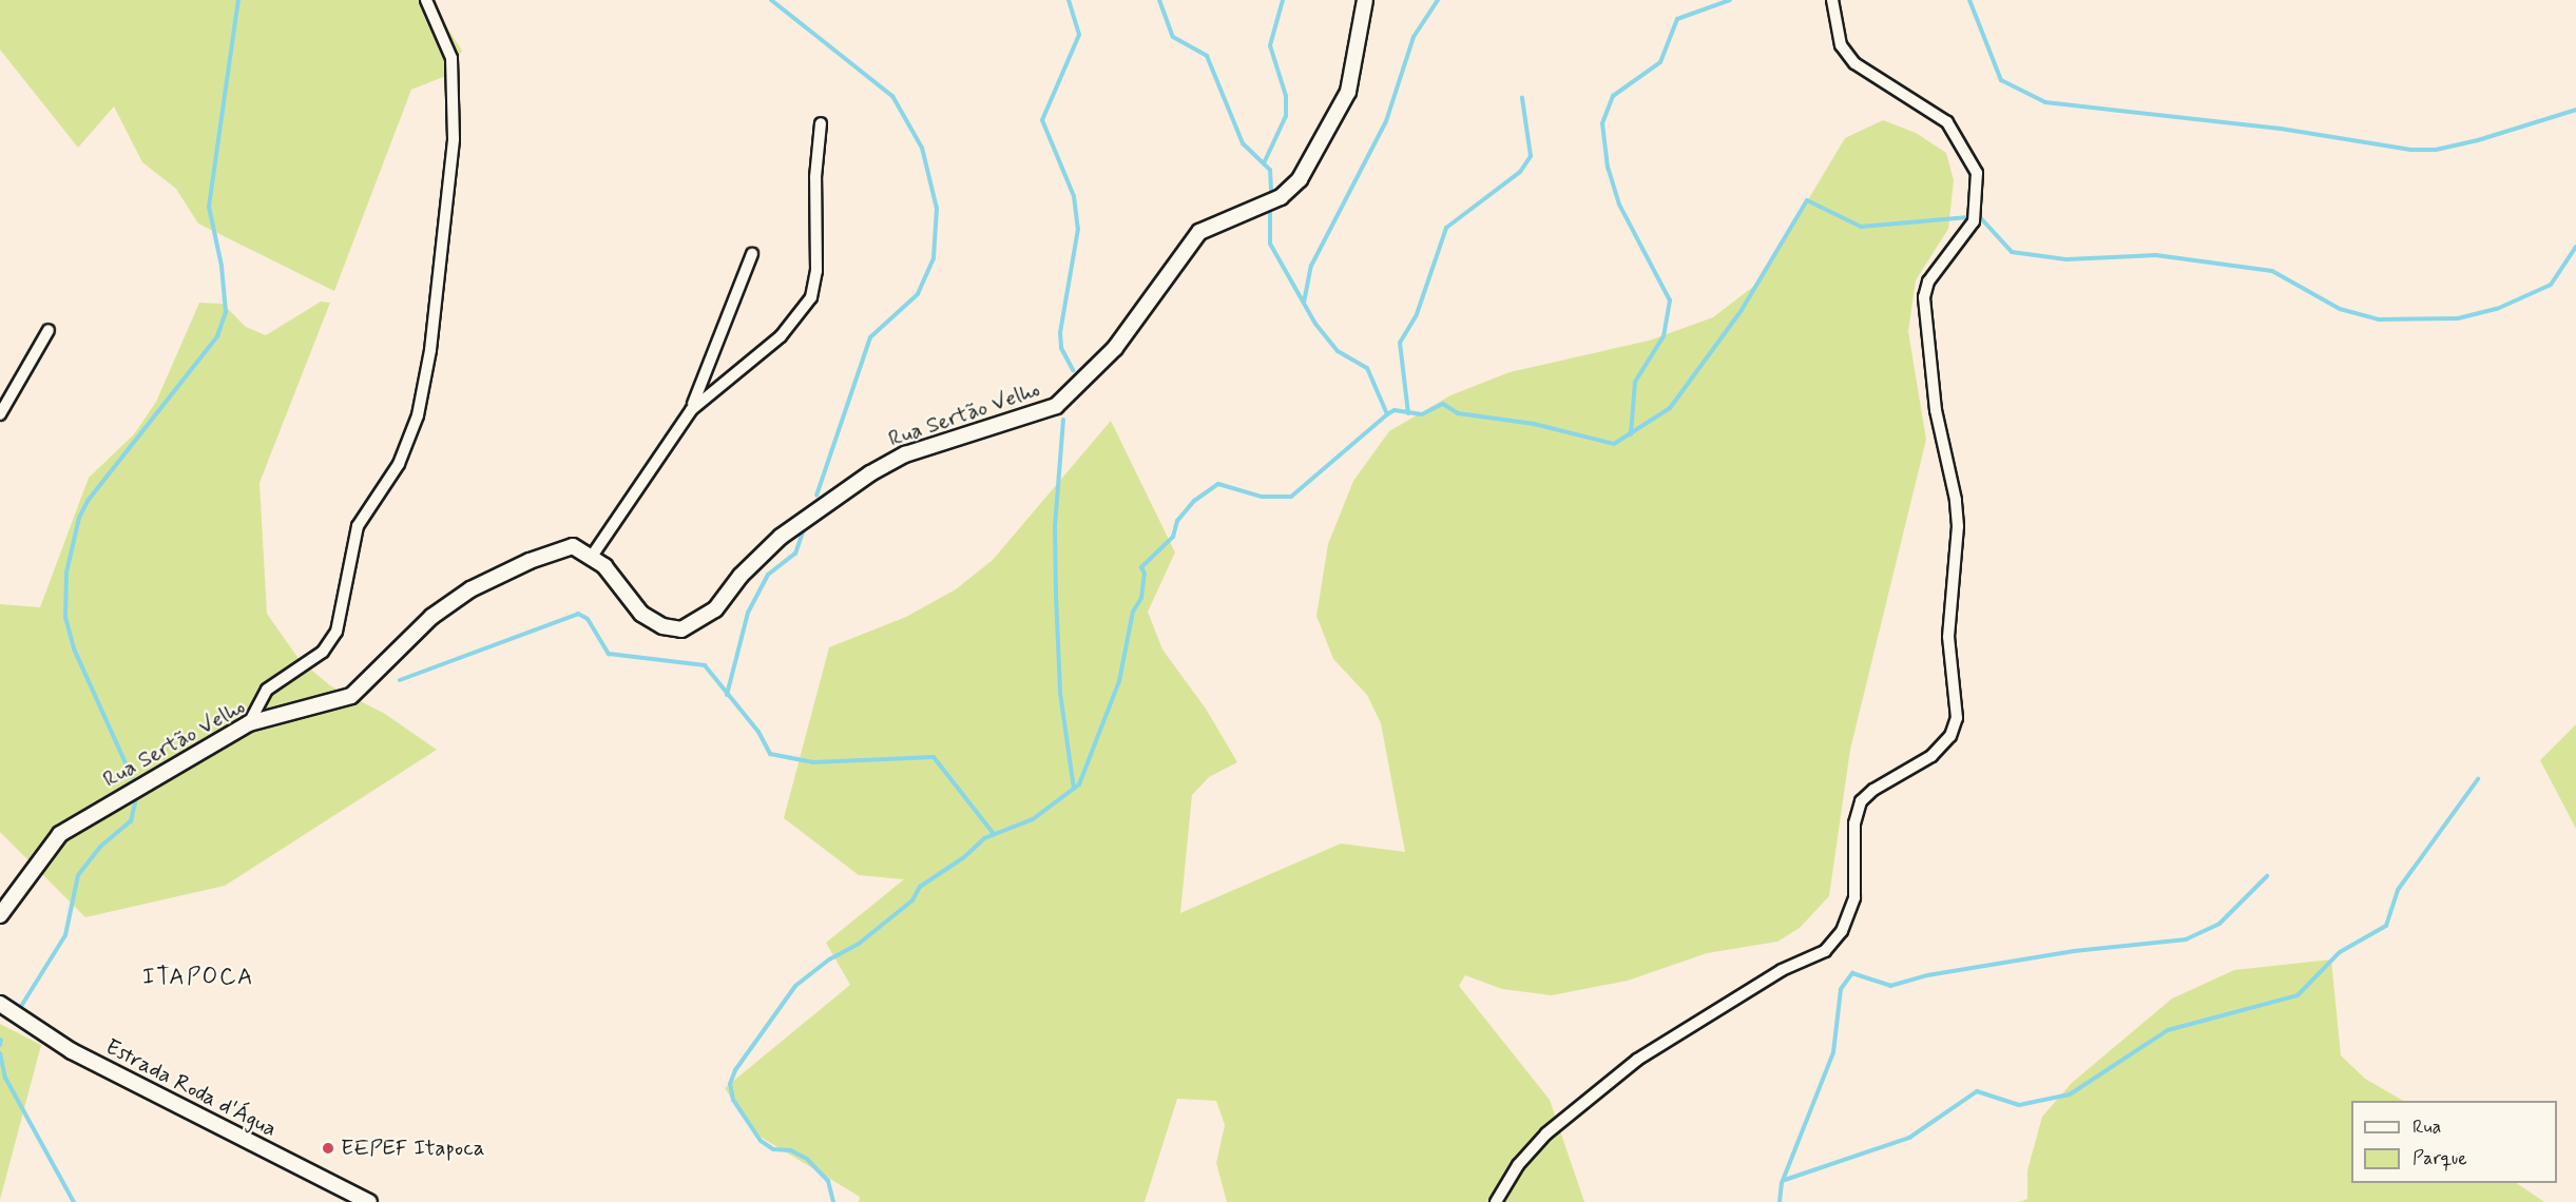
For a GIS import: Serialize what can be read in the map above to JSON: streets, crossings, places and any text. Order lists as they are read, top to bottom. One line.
{"streets":{"street":["Rua Sertão Velho","Estrada Roda d'Água"]},"districts":["ITAPOCA"],"places":["EEPEF Itapoca"],"legend":["Rua","Parque"]}
